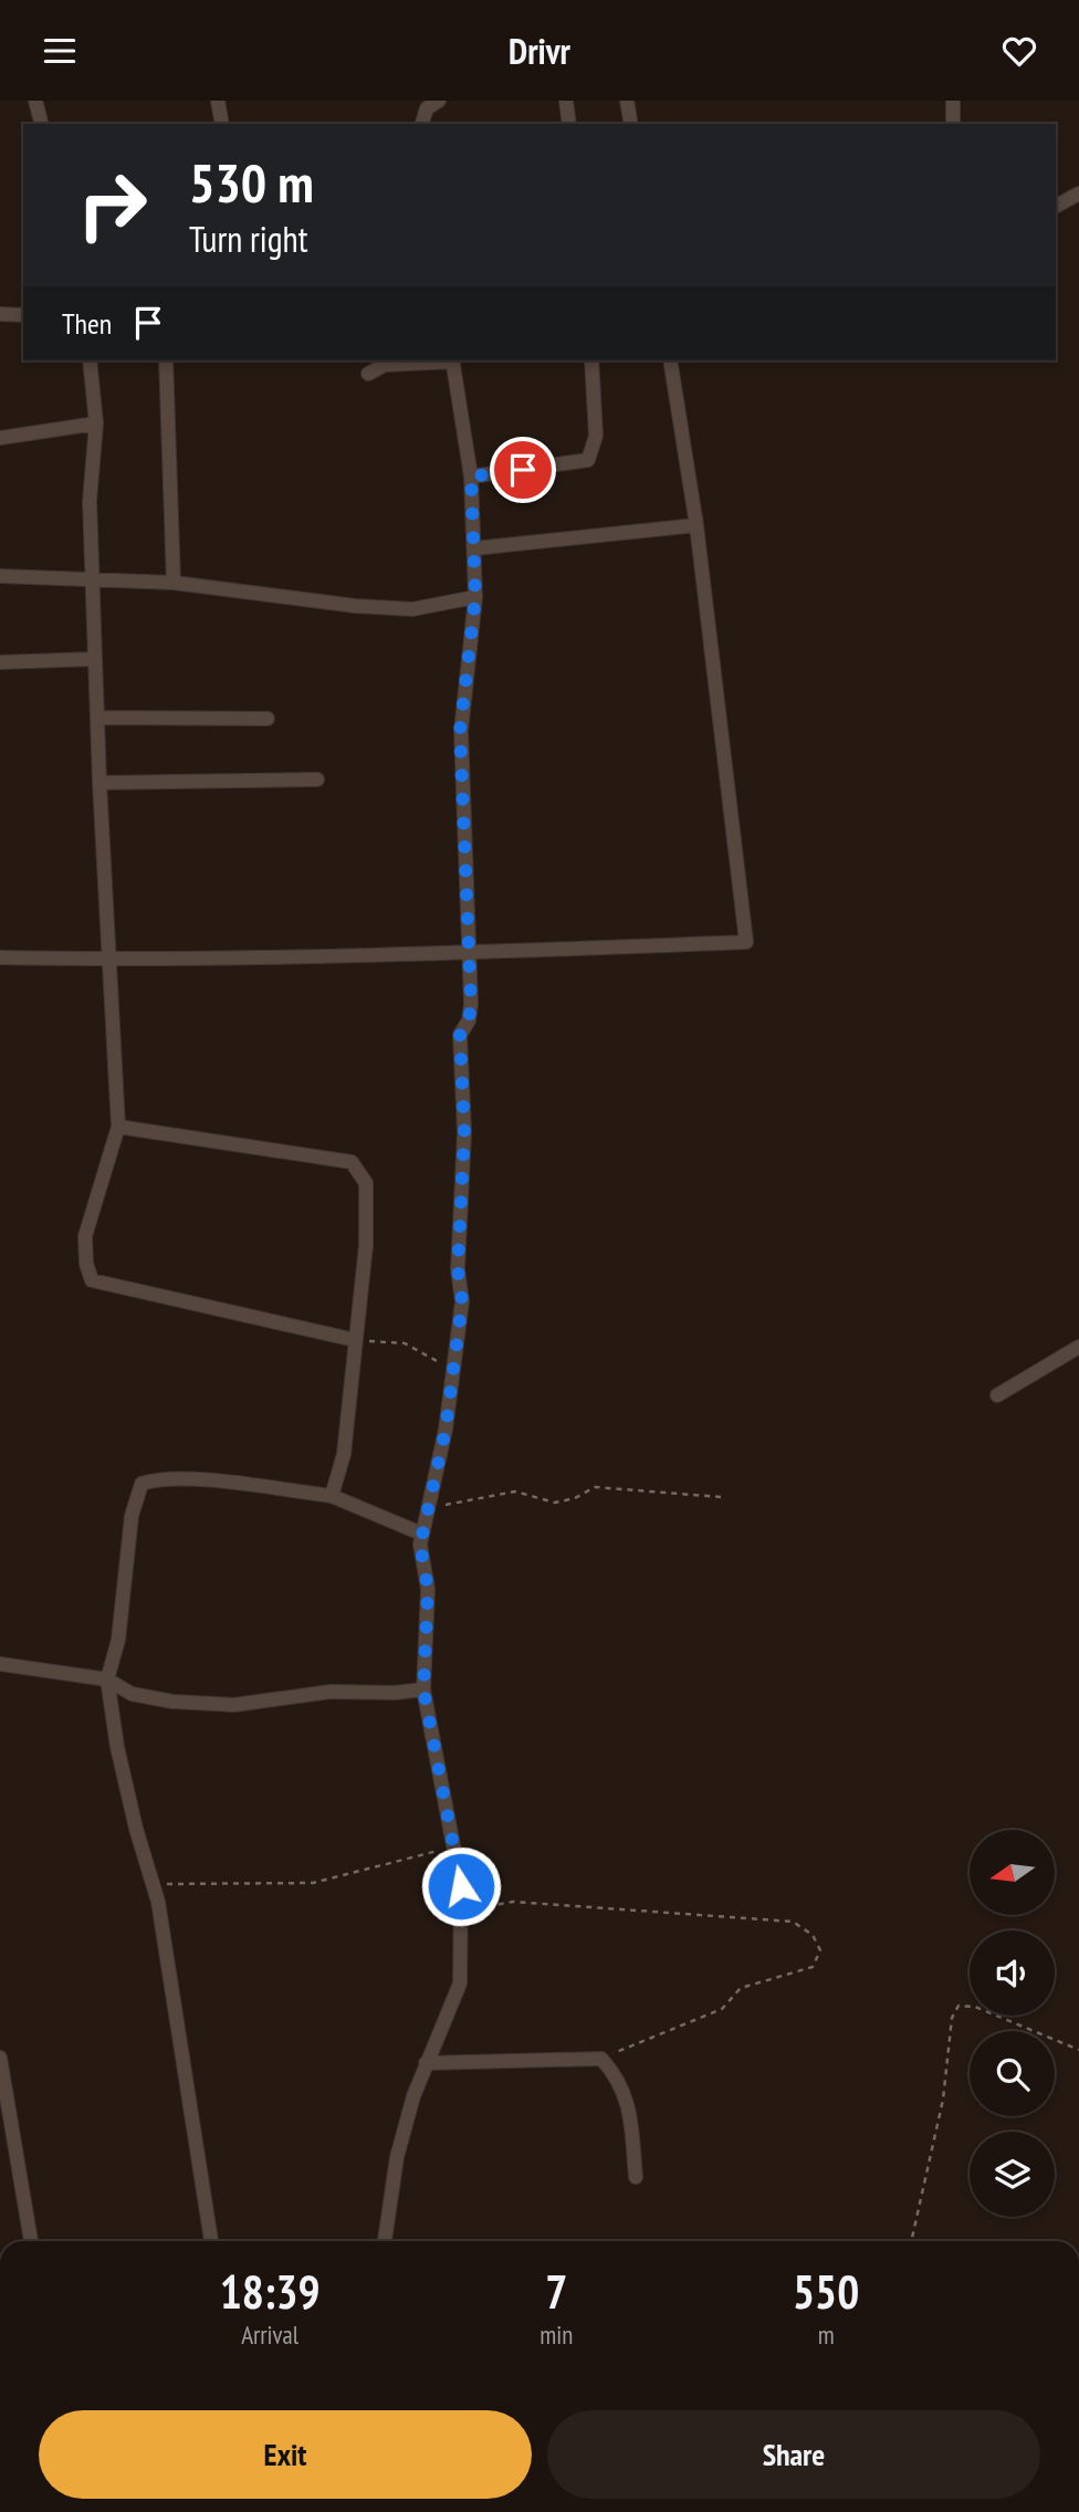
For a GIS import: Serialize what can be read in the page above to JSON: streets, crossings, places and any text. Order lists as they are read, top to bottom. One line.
{"north":"left","page":{"header":"Drivr","turn":["530 m","Turn right"],"then":"Then","eta":["18:39","Arrival","7","min","550","m"],"buttons":["Exit","Share"]}}
